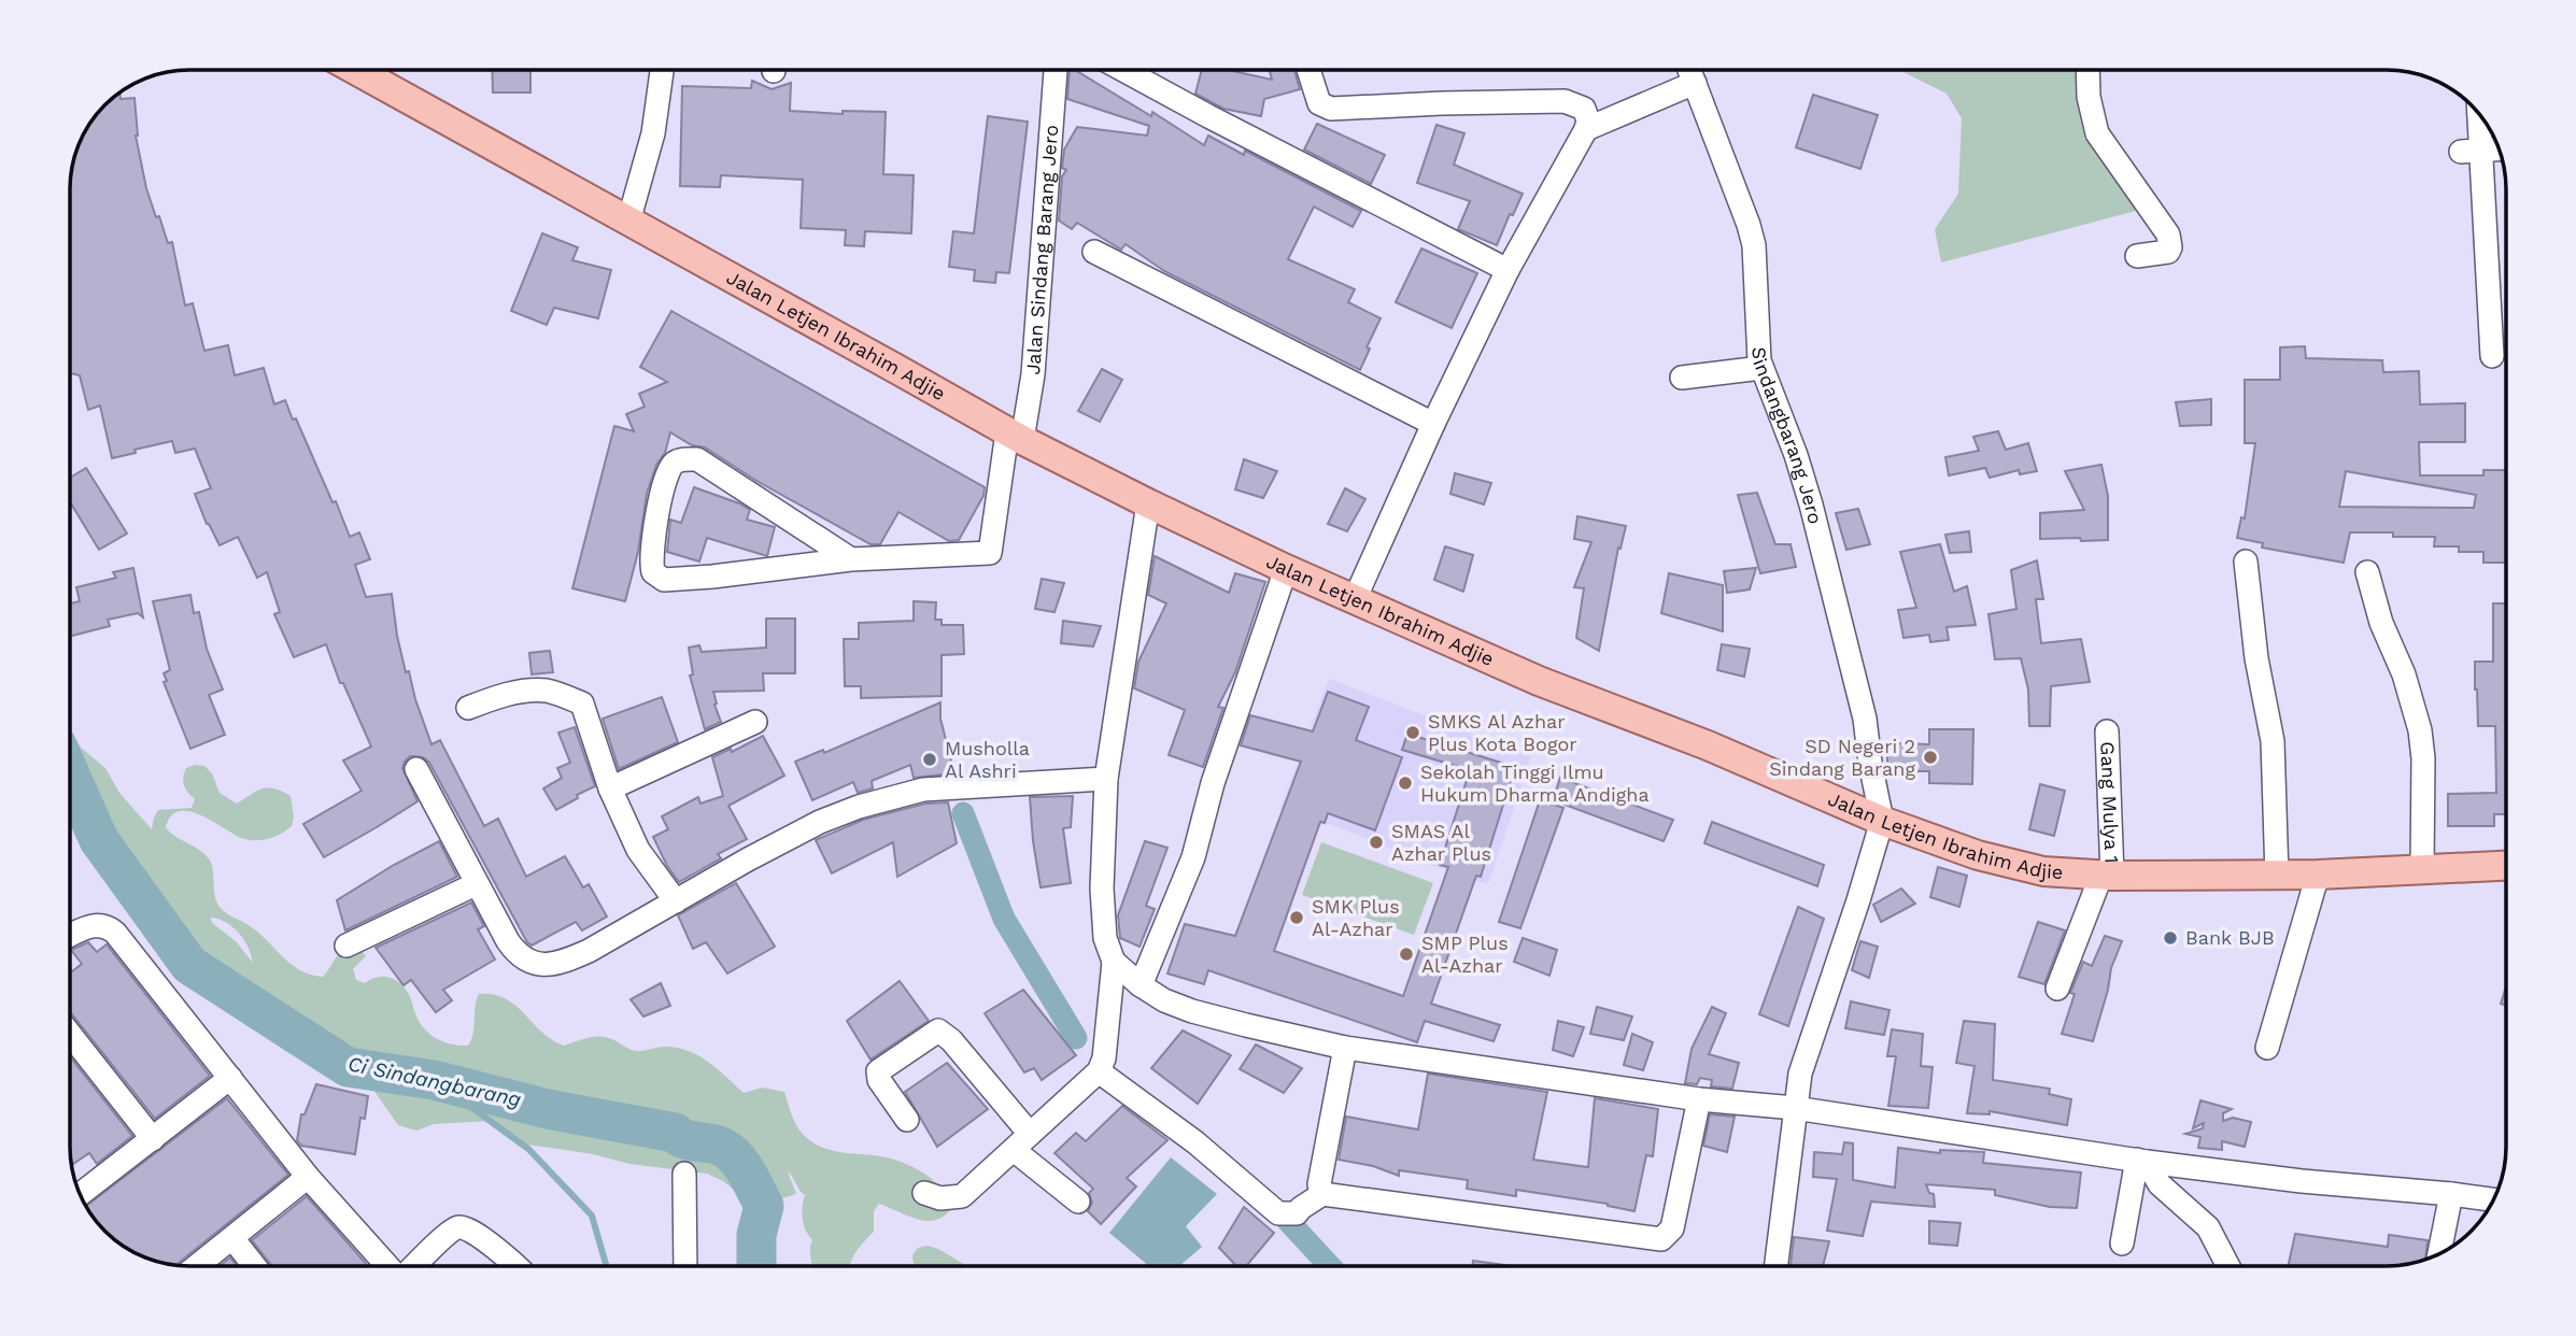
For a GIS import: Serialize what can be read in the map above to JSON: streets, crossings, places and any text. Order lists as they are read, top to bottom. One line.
{"streets":{"main road":["Jalan Letjen Ibrahim Adjie"],"street":["Jalan Sindang Barang Jero","Sindangbarang Jero","Gang Mulya 1"]},"crossings":[["Jalan Sindang Barang Jero","Jalan Letjen Ibrahim Adjie"],["Jalan Letjen Ibrahim Adjie","Sindangbarang Jero"],["Jalan Letjen Ibrahim Adjie","Gang Mulya 1"]],"water":["Ci Sindangbarang"],"places":["SMKS Al Azhar Plus Kota Bogor","SD Negeri 2 Sindang Barang","Musholla Al Ashri","Sekolah Tinggi Ilmu Hukum Dharma Andigha","SMAS Al Azhar Plus","SMK Plus Al-Azhar","Bank BJB","SMP Plus Al-Azhar"]}
